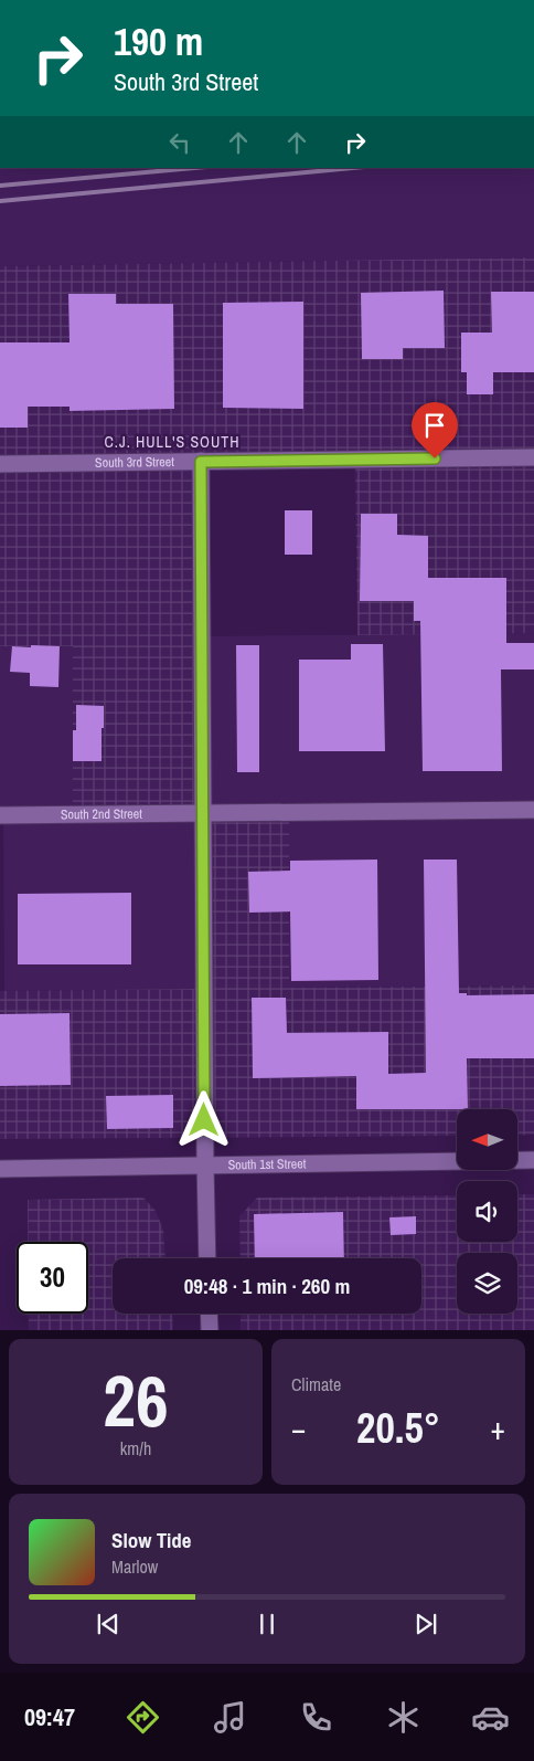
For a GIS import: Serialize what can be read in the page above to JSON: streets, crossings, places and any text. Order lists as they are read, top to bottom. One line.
{"streets":{"street":["South 3rd Street","South 2nd Street","South 1st Street"]},"districts":["C.J. HULL'S SOUTH"],"north":"left","page":{"turn":["190 m","South 3rd Street"],"limit":"30","trip":"09:48 · 1 min · 260 m","tile":[["26","km/h"],"Climate"],"heat":["−","20.5°","+"],"song":["Slow Tide","Marlow"],"tabs":"09:47"}}
